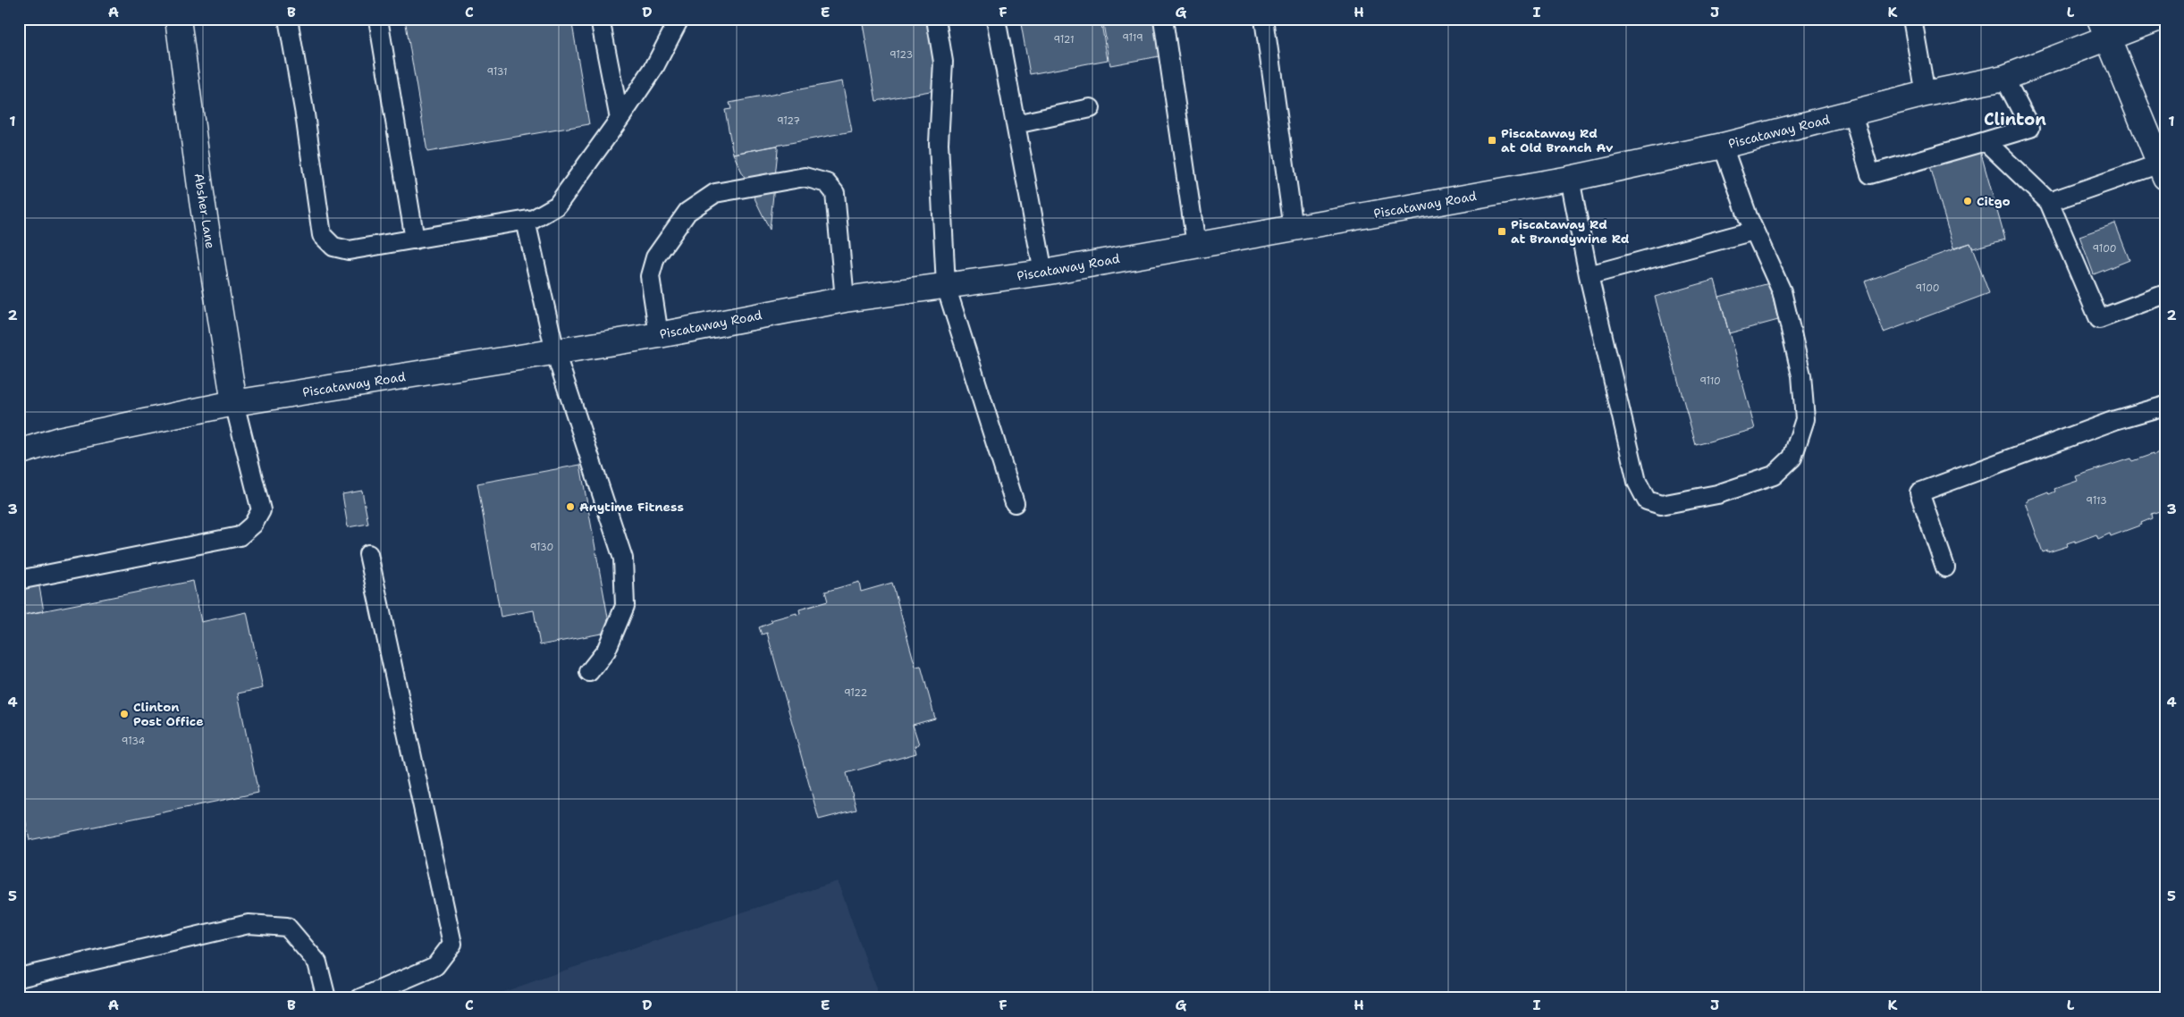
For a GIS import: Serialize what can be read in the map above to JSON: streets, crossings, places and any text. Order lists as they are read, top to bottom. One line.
{"streets":{"main road":["Piscataway Road","Absher Lane"]},"crossings":[["Piscataway Road","Absher Lane"]],"districts":["Clinton"],"places":{"transit":["Piscataway Rd at Old Branch Av","Piscataway Rd at Brandywine Rd"],"other":["Citgo","Anytime Fitness","Clinton Post Office"]},"house_numbers":["9119","9121","9123","9131","9127","9100","9100","9110","9113","9130","9122","9134"],"grid":{"columns":["A","B","C","D","E","F","G","H","I","J","K","L"],"rows":["1","2","3","4","5"]}}
